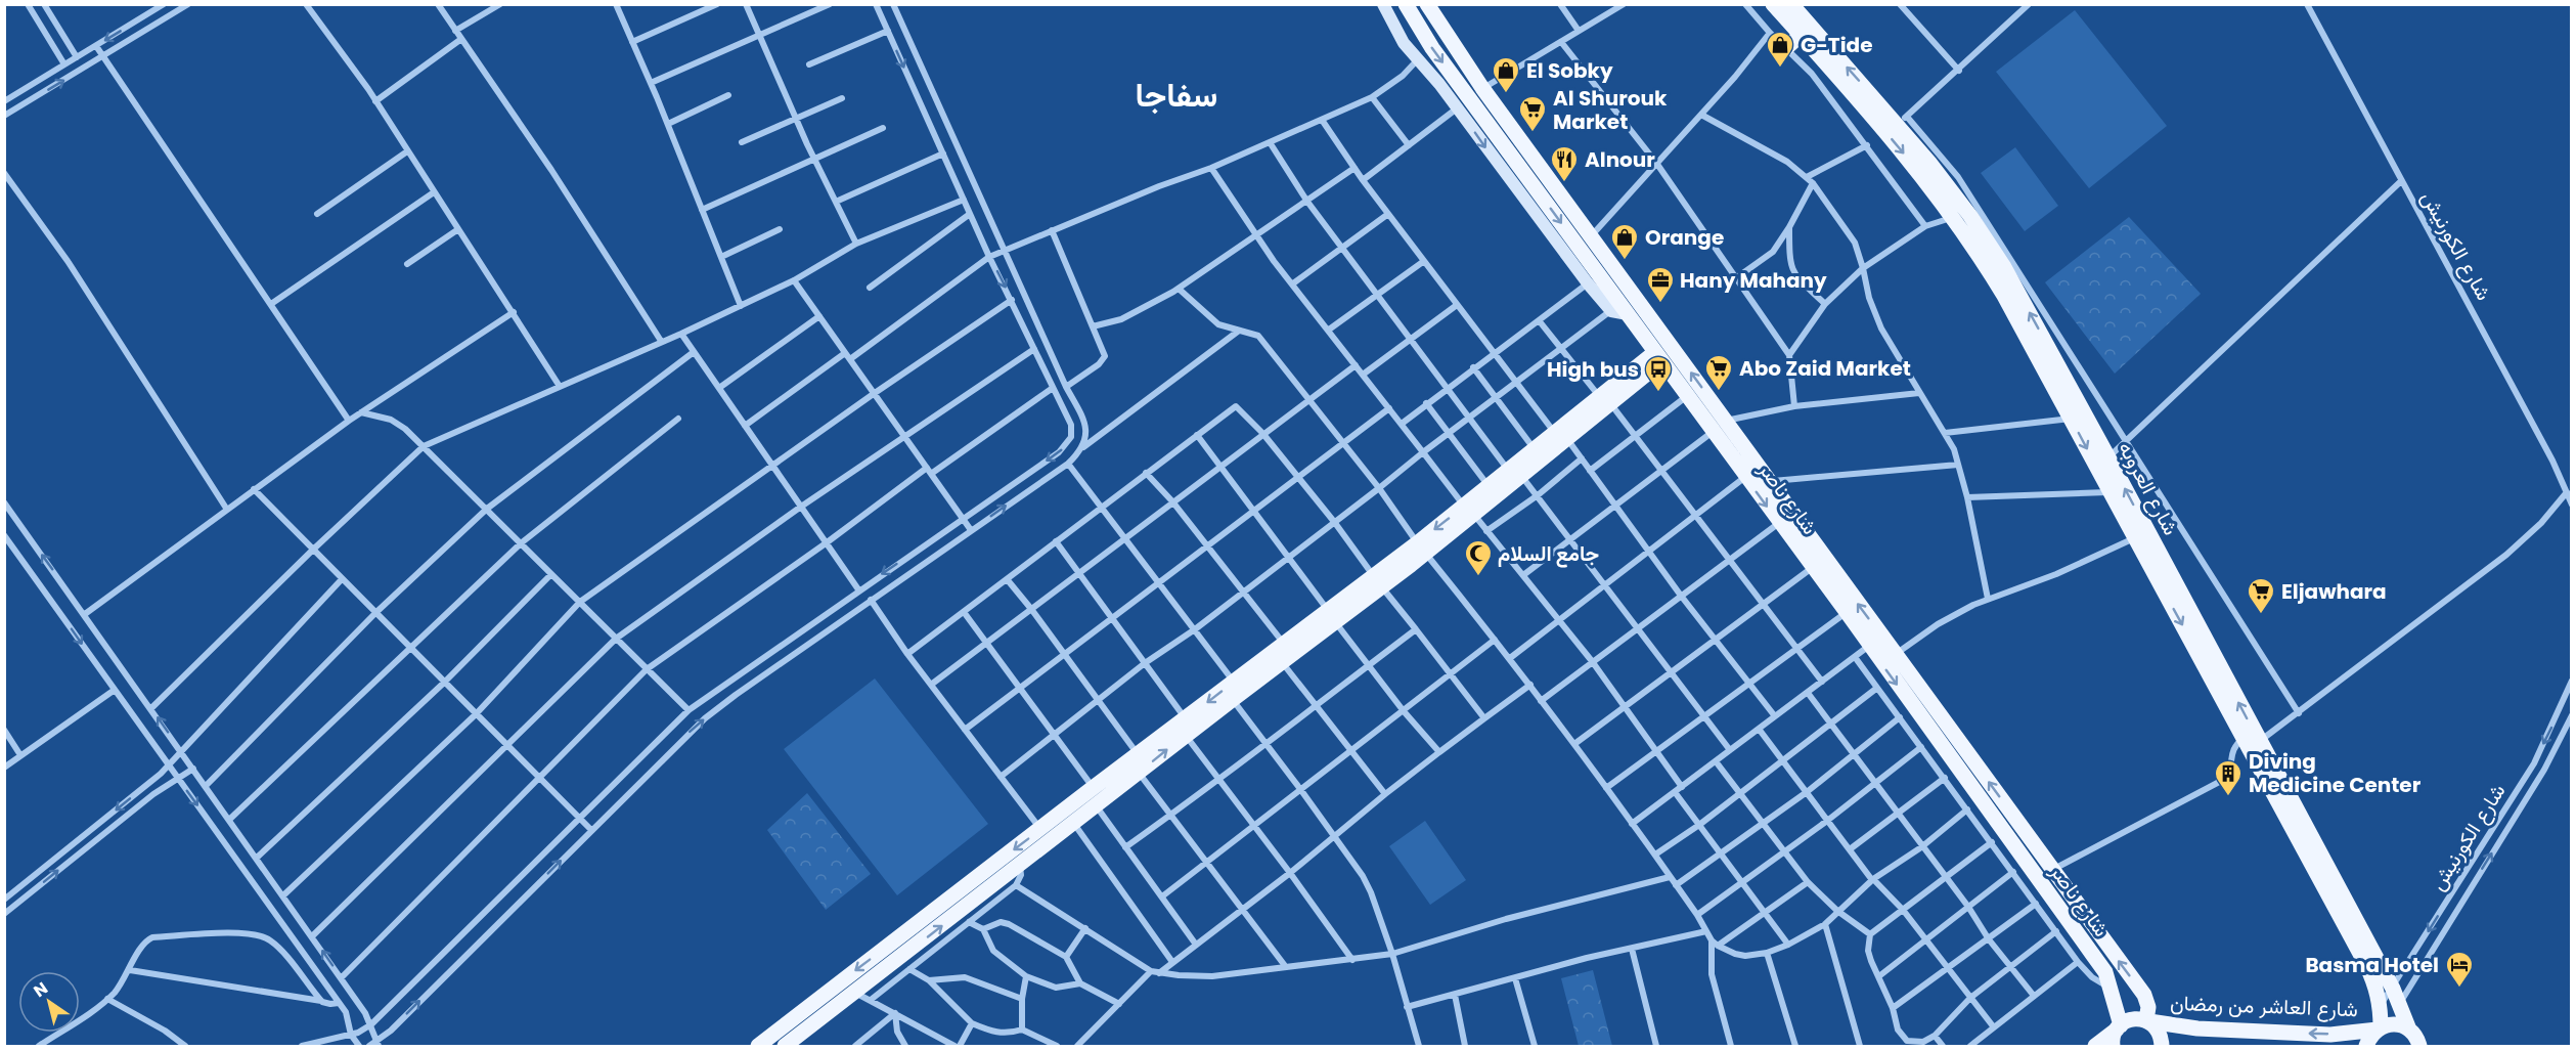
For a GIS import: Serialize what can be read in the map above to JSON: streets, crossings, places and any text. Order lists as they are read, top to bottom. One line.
{"streets":{"main road":["شارع العروبه","شارع ناصر","شارع العاشر من رمضان"],"street":["شارع الكورنيش"]},"crossings":[["شارع الكورنيش","شارع العروبه"],["شارع العروبه","شارع العاشر من رمضان"],["شارع ناصر","شارع العاشر من رمضان"]],"one_way":["شارع العاشر من رمضان"],"districts":["سفاجا"],"places":{"shop":["G-Tide","El Sobky","Orange"],"supermarket":["Al Shurouk Market","Abo Zaid Market","Eljawhara"],"restaurant":["Alnour"],"office":["Hany Mahany"],"bus stop":["High bus"],"mosque":["جامع السلام"],"building":["Diving Medicine Center"],"hotel":["Basma Hotel"]},"north":"top left"}
